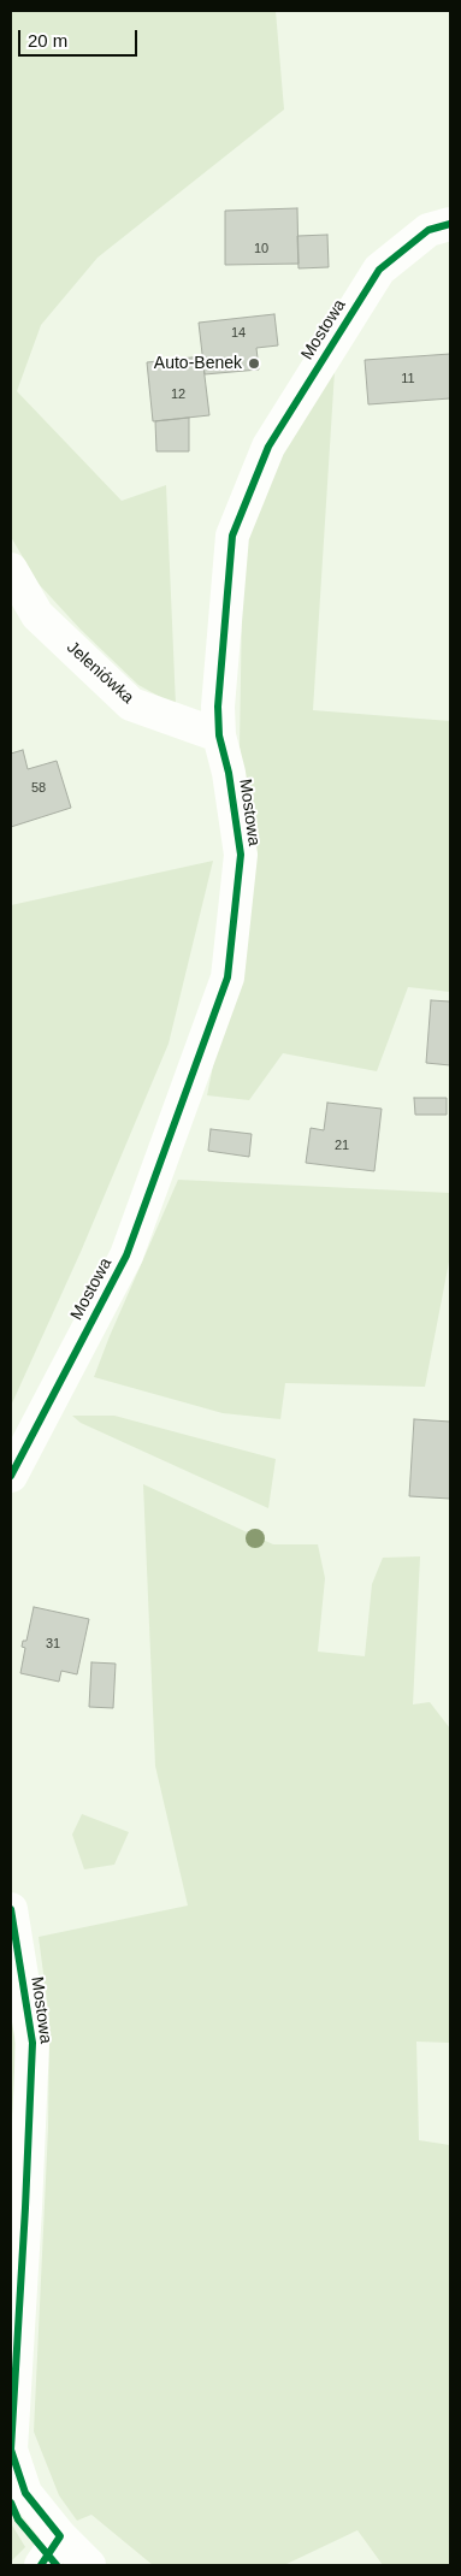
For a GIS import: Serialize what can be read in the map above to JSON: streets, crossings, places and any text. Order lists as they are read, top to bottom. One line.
{"streets":{"street":["Mostowa","Jeleniówka"]},"crossings":[["Mostowa","Jeleniówka"]],"places":["Auto-Benek"],"house_numbers":["10","14","11","12","58","21","31"],"scale_bar":"20 m"}
